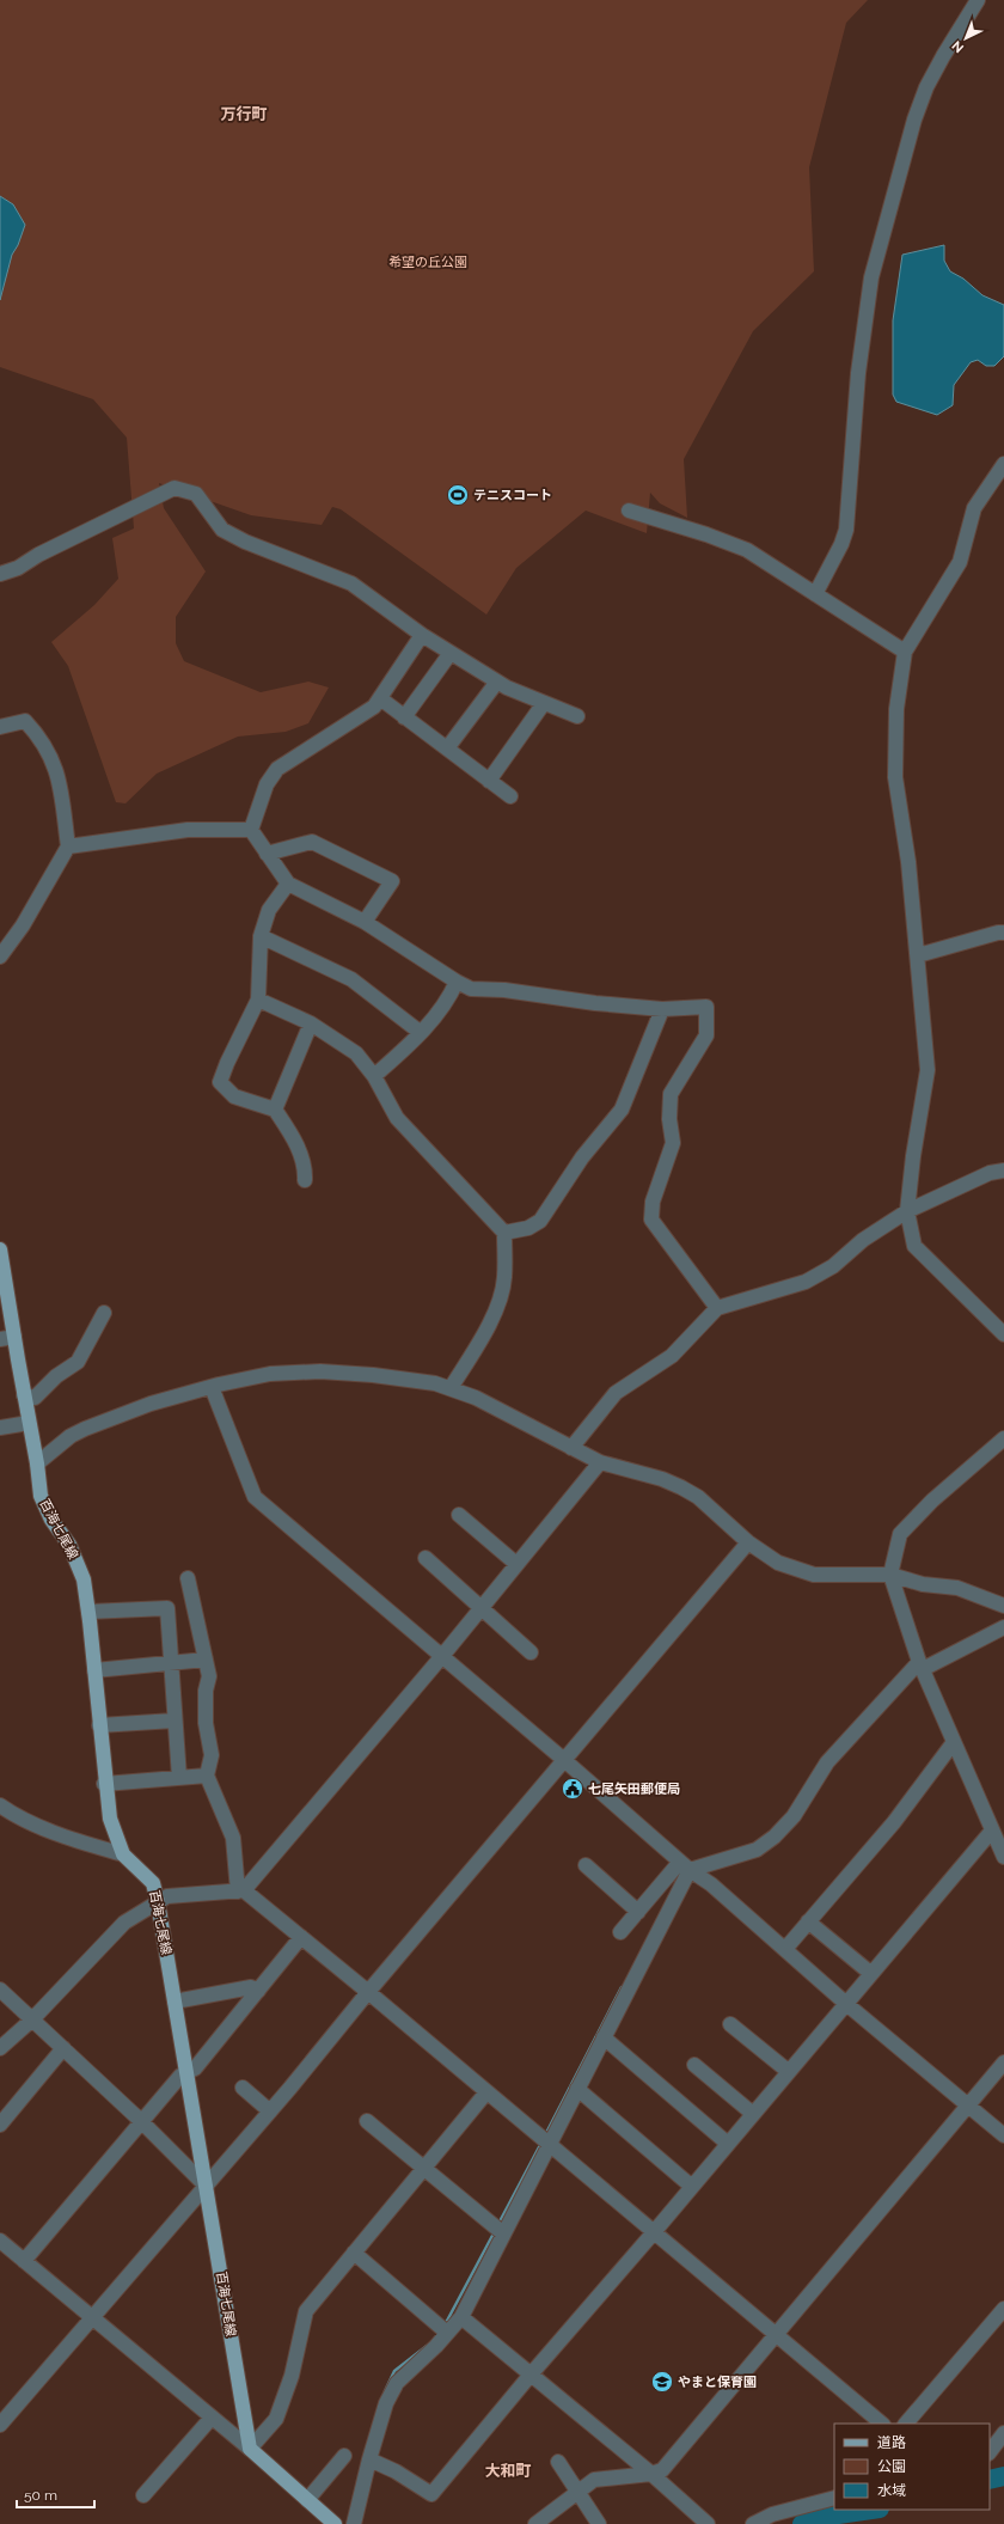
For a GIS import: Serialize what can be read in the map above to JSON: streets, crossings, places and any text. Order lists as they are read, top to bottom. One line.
{"streets":{"main road":["百海七尾線"]},"districts":["万行町","大和町"],"parks":["希望の丘公園"],"places":{"sports":["テニスコート"],"public building":["七尾矢田郵便局"],"school or university":["やまと保育園"]},"legend":["道路","公園","水域"],"scale_bar":"50 m","north":"bottom left"}
